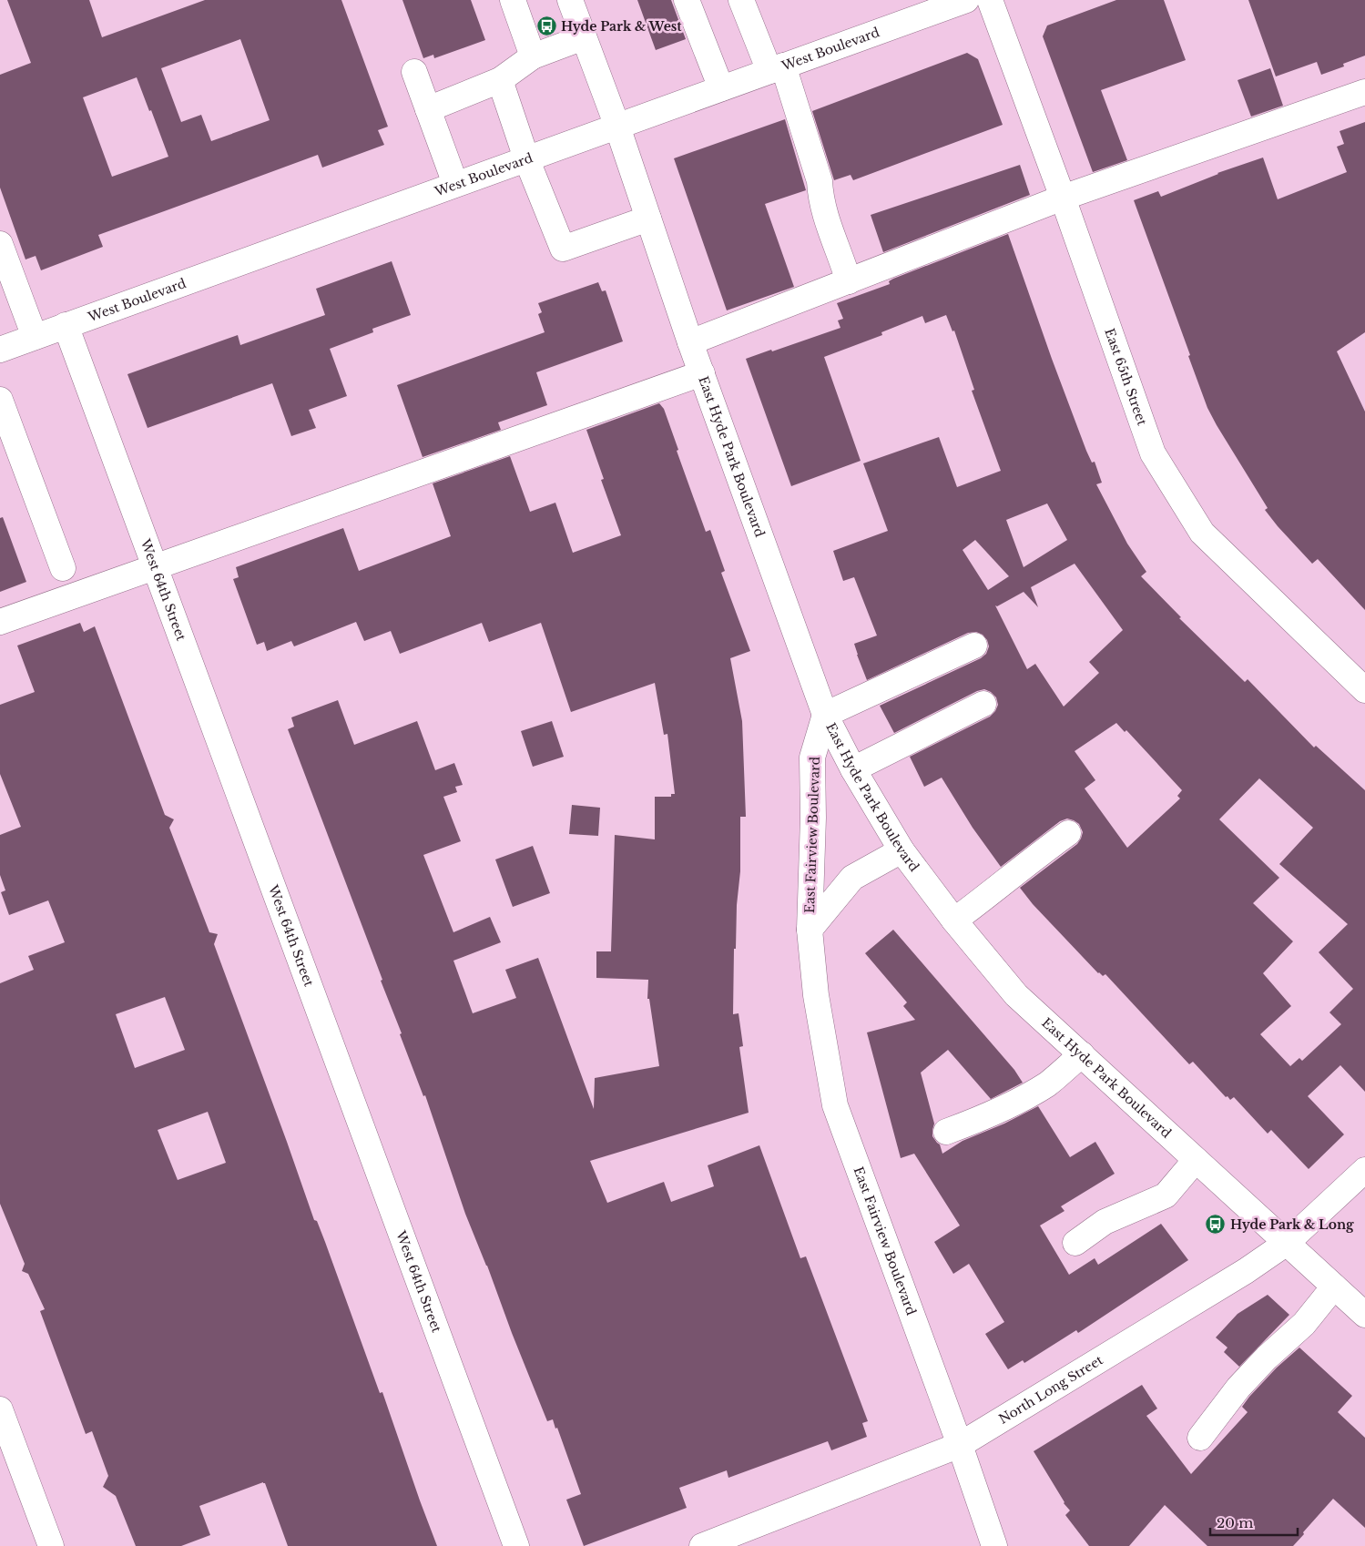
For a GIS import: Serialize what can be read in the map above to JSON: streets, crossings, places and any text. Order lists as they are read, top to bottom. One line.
{"streets":{"street":["West Boulevard","East 65th Street","East Hyde Park Boulevard","West 64th Street","East Fairview Boulevard","North Long Street"]},"crossings":[["West Boulevard","East Hyde Park Boulevard"],["West Boulevard","West 64th Street"],["East Hyde Park Boulevard","East Fairview Boulevard"],["East Hyde Park Boulevard","North Long Street"],["East Fairview Boulevard","North Long Street"]],"places":{"bus stop":["Hyde Park & West","Hyde Park & Long"]},"scale_bar":"20 m"}
